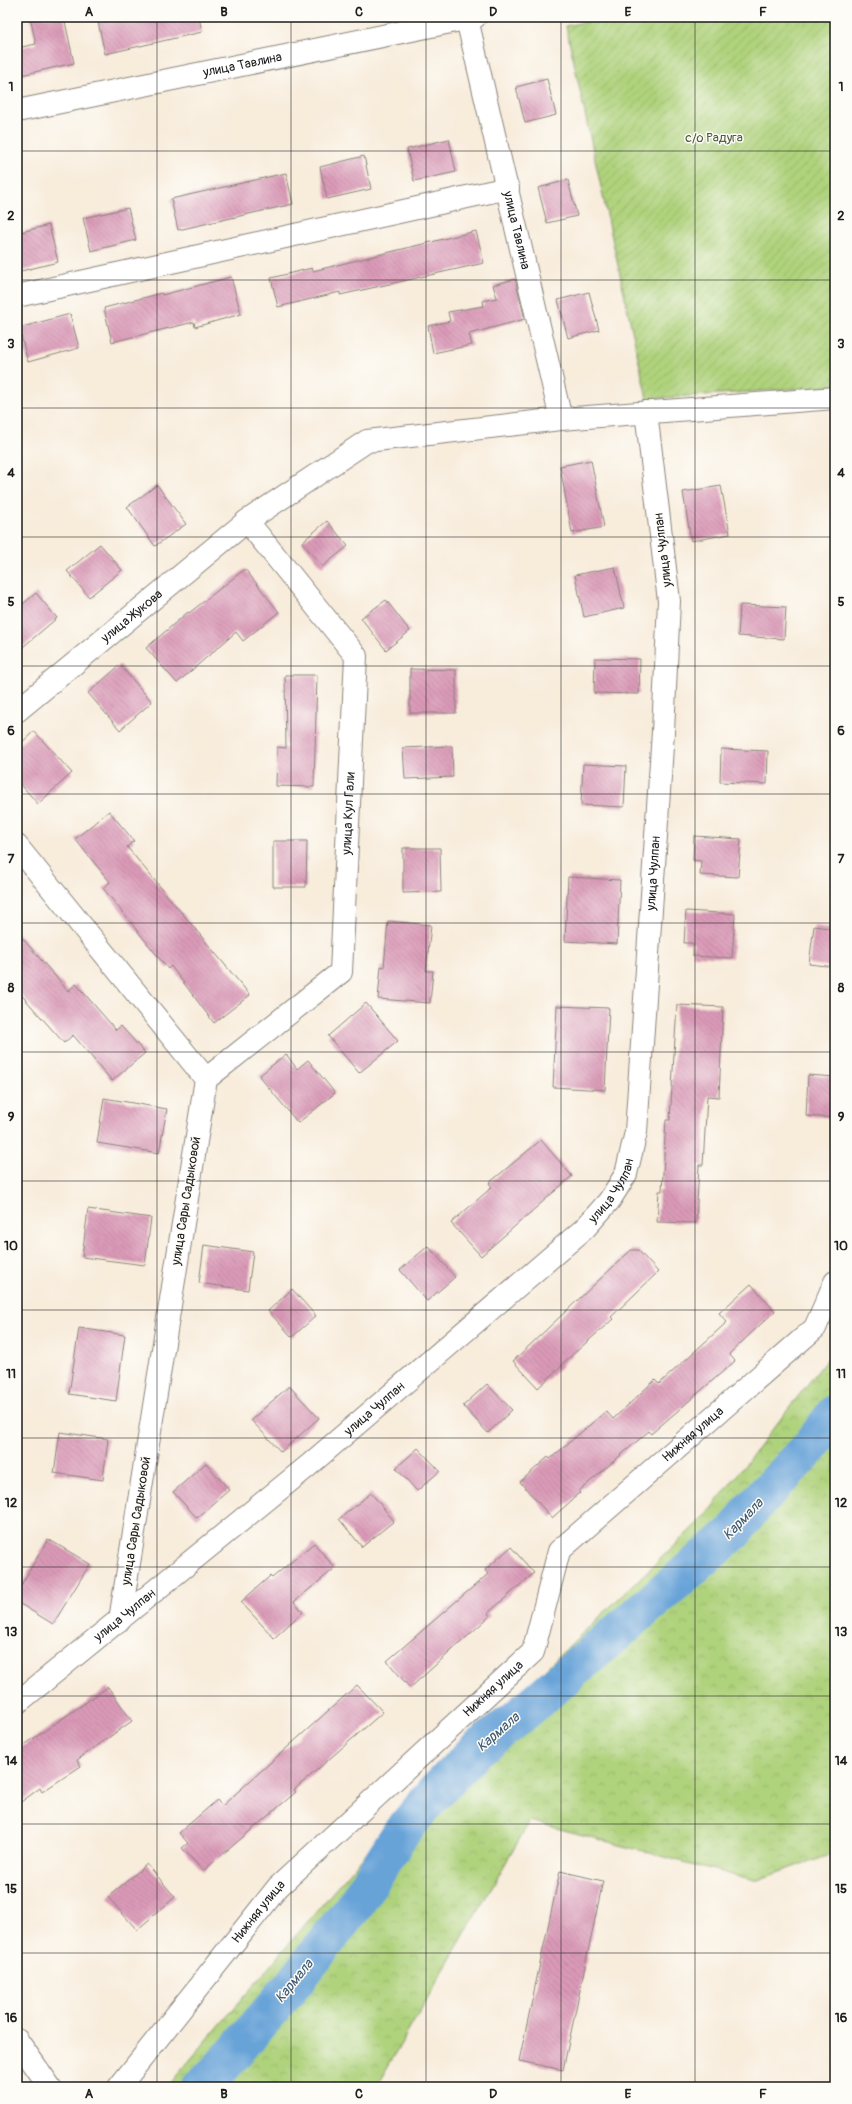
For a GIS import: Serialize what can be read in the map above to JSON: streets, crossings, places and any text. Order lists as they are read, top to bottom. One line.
{"streets":{"street":["улица Тавлина","улица Чулпан","улица Жукова","улица Кул Гали","улица Сары Садыковой","Нижняя улица"]},"crossings":[["улица Тавлина","улица Жукова"],["улица Чулпан","улица Жукова"],["улица Чулпан","улица Сары Садыковой"],["улица Жукова","улица Кул Гали"],["улица Кул Гали","улица Сары Садыковой"]],"water":["Кармала"],"parks":["с/о Радуга"],"grid":{"columns":["A","B","C","D","E","F"],"rows":["1","2","3","4","5","6","7","8","9","10","11","12","13","14","15","16"]}}
